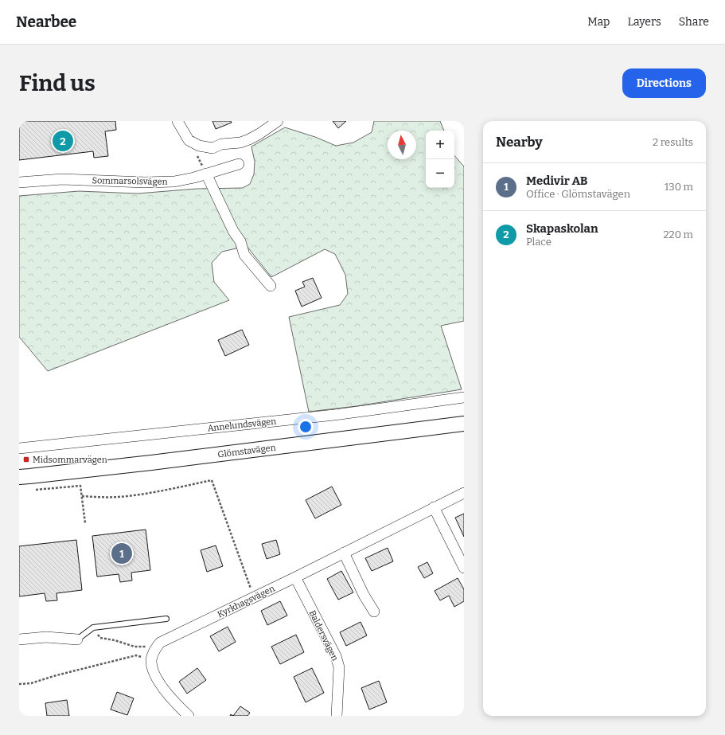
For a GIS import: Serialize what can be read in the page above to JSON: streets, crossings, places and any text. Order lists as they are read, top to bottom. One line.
{"streets":{"main road":["Glömstavägen"],"street":["Sommarsolsvägen","Annelundsvägen","Kyrkhagsvägen","Baldersvägen"]},"crossings":[["Kyrkhagsvägen","Baldersvägen"]],"places":{"transit":["Midsommarvägen"]},"north":"top","page":{"header":"Nearbee","nav":["Map","Layers","Share"],"buttons":"Directions","title":"Find us","heading":["Nearby","2 results"],"pins":["2","1"],"map_buttons":["+","−"],"list":[{"mark":"1","name":"Medivir AB","note":"Office · Glömstavägen","value":"130 m"},{"mark":"2","name":"Skapaskolan","note":"Place","value":"220 m"}]}}
